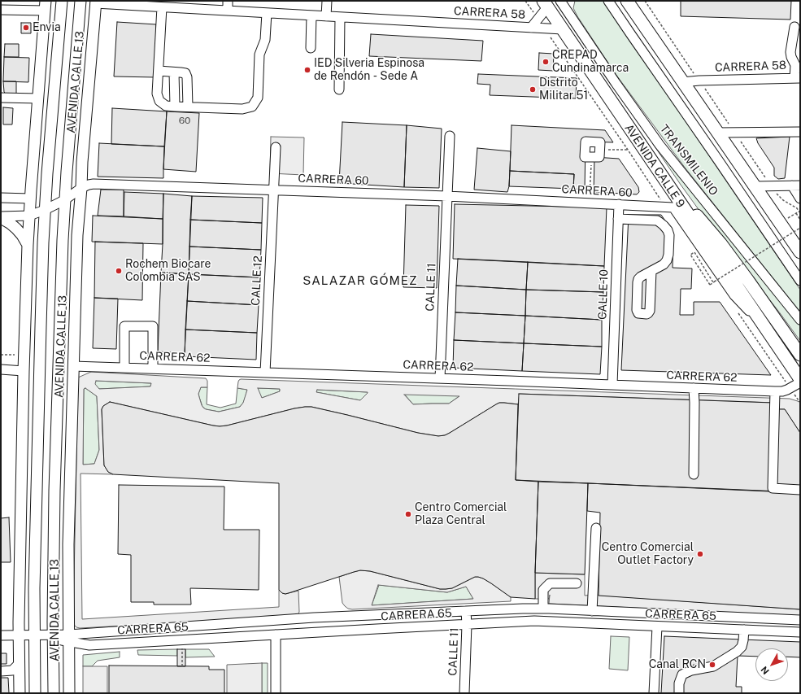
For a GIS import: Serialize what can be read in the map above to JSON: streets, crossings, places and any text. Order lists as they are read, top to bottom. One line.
{"streets":{"highway":["AVENIDA CALLE 9"],"main road":["AVENIDA CALLE 13"],"street":["CARRERA 58","TRANSMILENIO","CARRERA 60","CALLE 12","CALLE 11","CALLE 10","CARRERA 62","CARRERA 65"]},"crossings":[["CARRERA 58","AVENIDA CALLE 13"],["CARRERA 58","AVENIDA CALLE 9"],["AVENIDA CALLE 13","CARRERA 60"],["AVENIDA CALLE 13","CARRERA 62"],["AVENIDA CALLE 13","CARRERA 65"],["AVENIDA CALLE 9","CARRERA 60"],["CARRERA 60","CALLE 12"],["CARRERA 60","CALLE 11"],["CARRERA 60","CALLE 10"],["CALLE 12","CARRERA 62"],["CALLE 11","CARRERA 62"],["CALLE 11","CARRERA 65"],["CALLE 10","CARRERA 62"]],"districts":["SALAZAR GÓMEZ"],"places":["Envia","CREPAD Cundinamarca","IED Silveria Espinosa de Rendón - Sede A","Distrito Militar 51","Rochem Biocare Colombia SAS","Centro Comercial Plaza Central","Centro Comercial Outlet Factory","Canal RCN"],"house_numbers":["60"],"north":"bottom left"}
